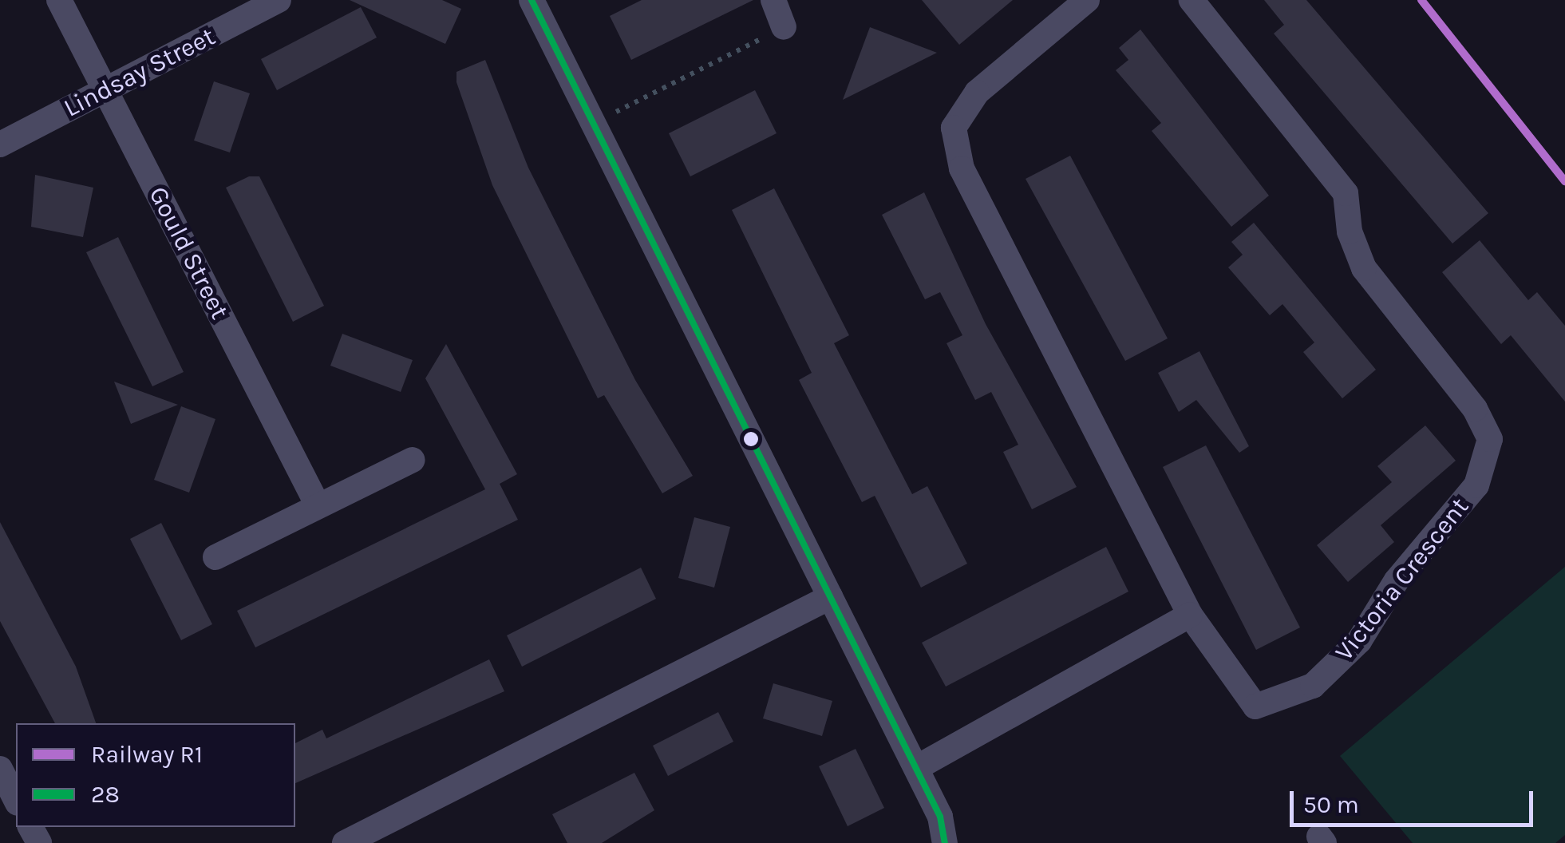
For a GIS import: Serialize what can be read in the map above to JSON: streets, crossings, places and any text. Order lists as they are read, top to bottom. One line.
{"streets":{"street":["Lindsay Street","Gould Street","Victoria Crescent"]},"crossings":[["Lindsay Street","Gould Street"]],"lines":["rail line R1","transit line 28"],"legend":["Railway R1","28"],"scale_bar":"50 m"}
